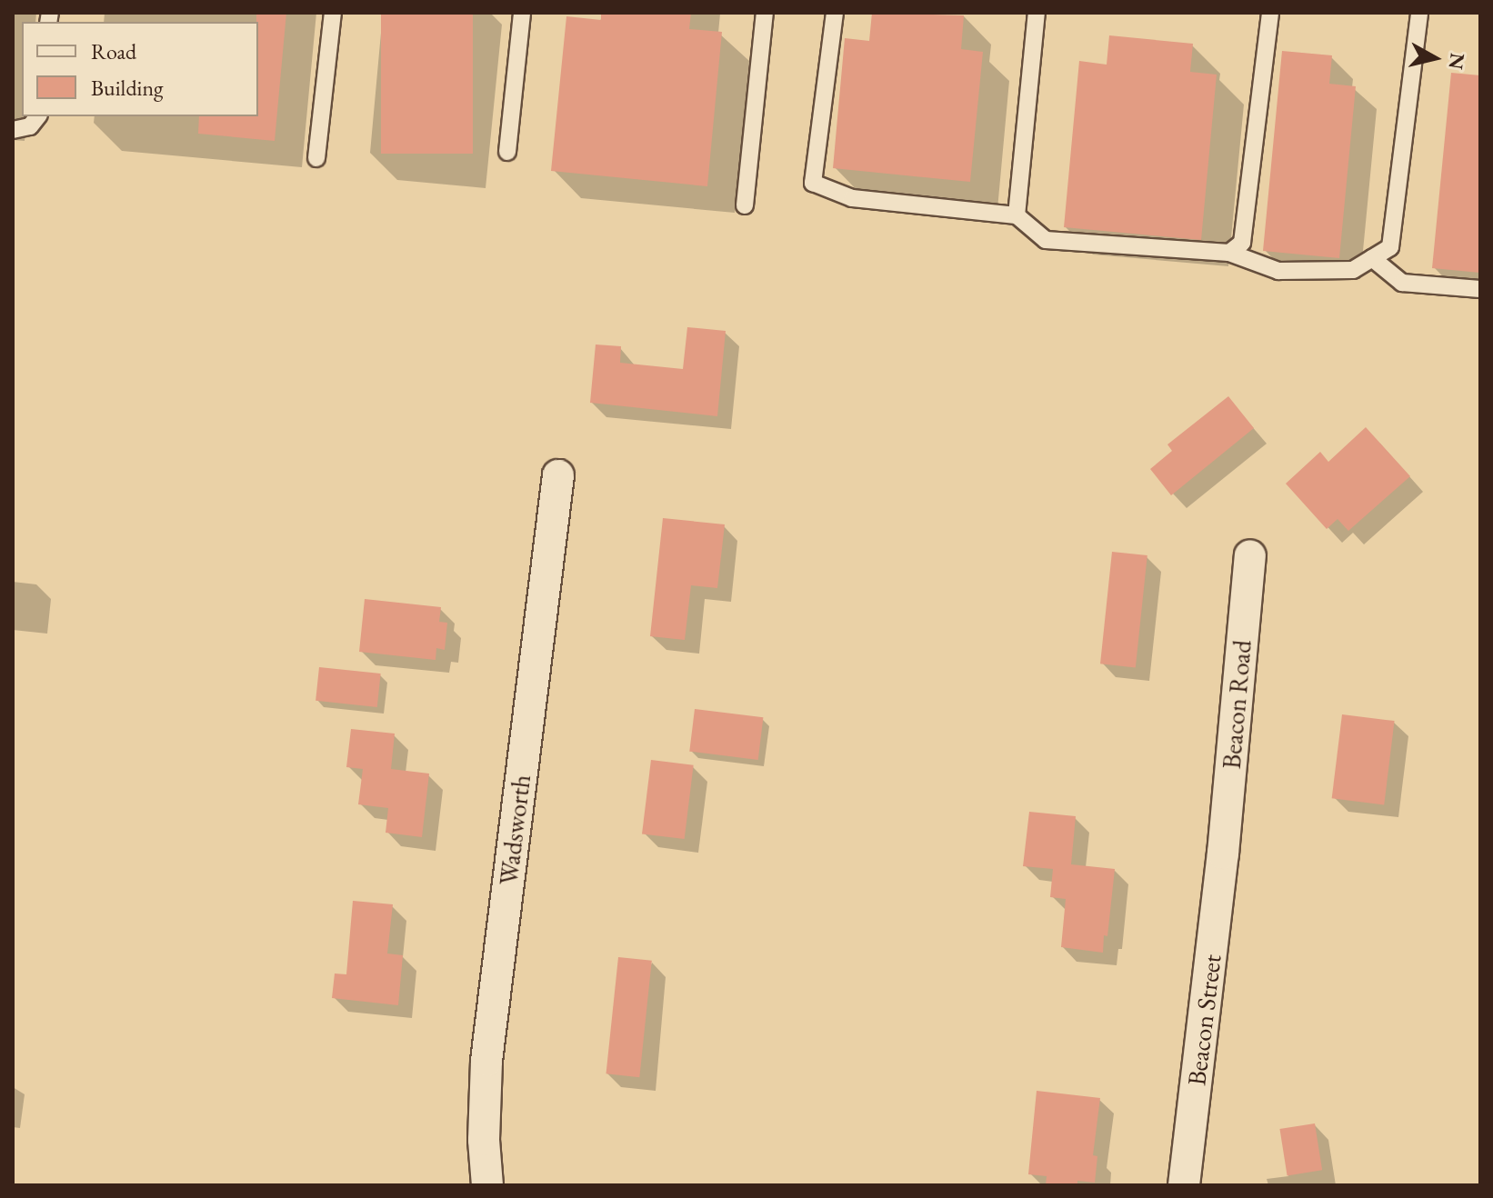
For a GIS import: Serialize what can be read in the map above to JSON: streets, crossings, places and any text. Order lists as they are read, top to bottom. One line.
{"streets":{"street":["Beacon Road","Wadsworth","Beacon Street"]},"crossings":[["Beacon Road","Beacon Street"]],"legend":["Road","Building"],"north":"right"}
